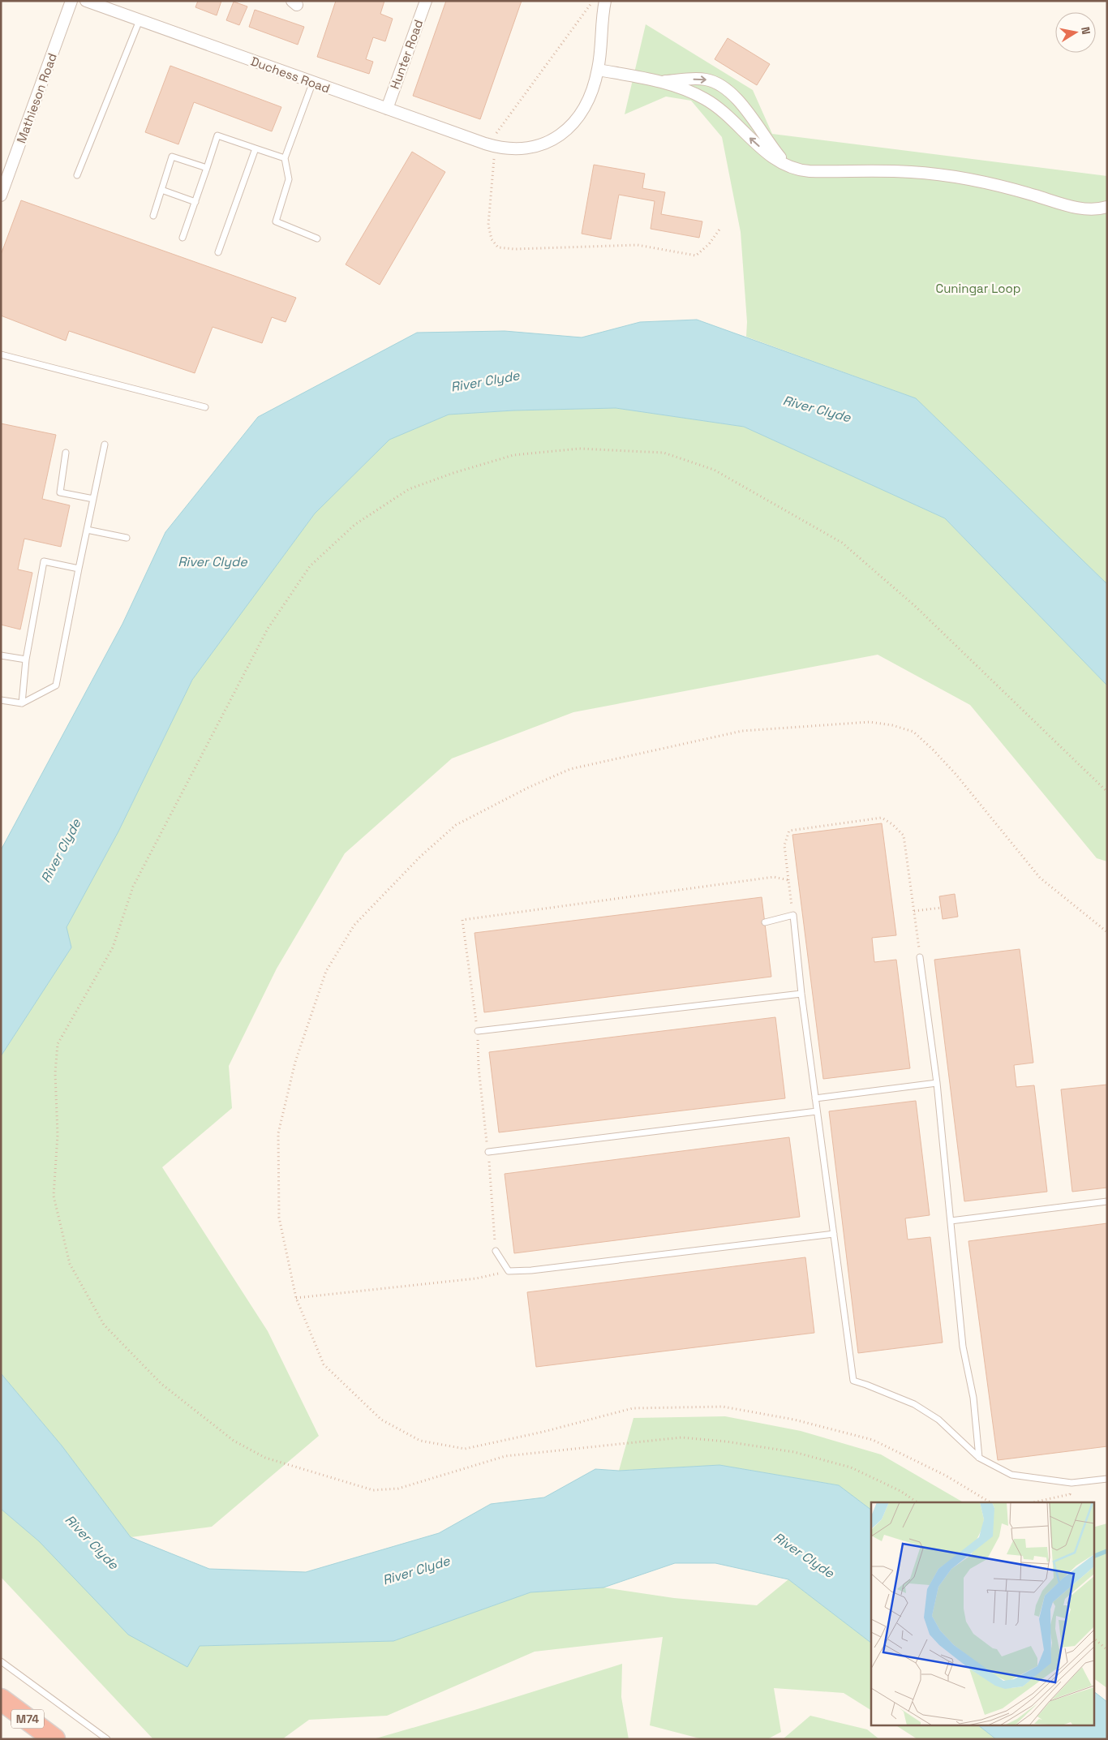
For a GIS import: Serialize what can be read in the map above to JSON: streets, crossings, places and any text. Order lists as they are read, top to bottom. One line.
{"streets":{"highway":["M74"],"street":["Hunter Road","Duchess Road","Mathieson Road"]},"crossings":[["Hunter Road","Duchess Road"]],"water":["River Clyde"],"parks":["Cuningar Loop"],"north":"right"}
